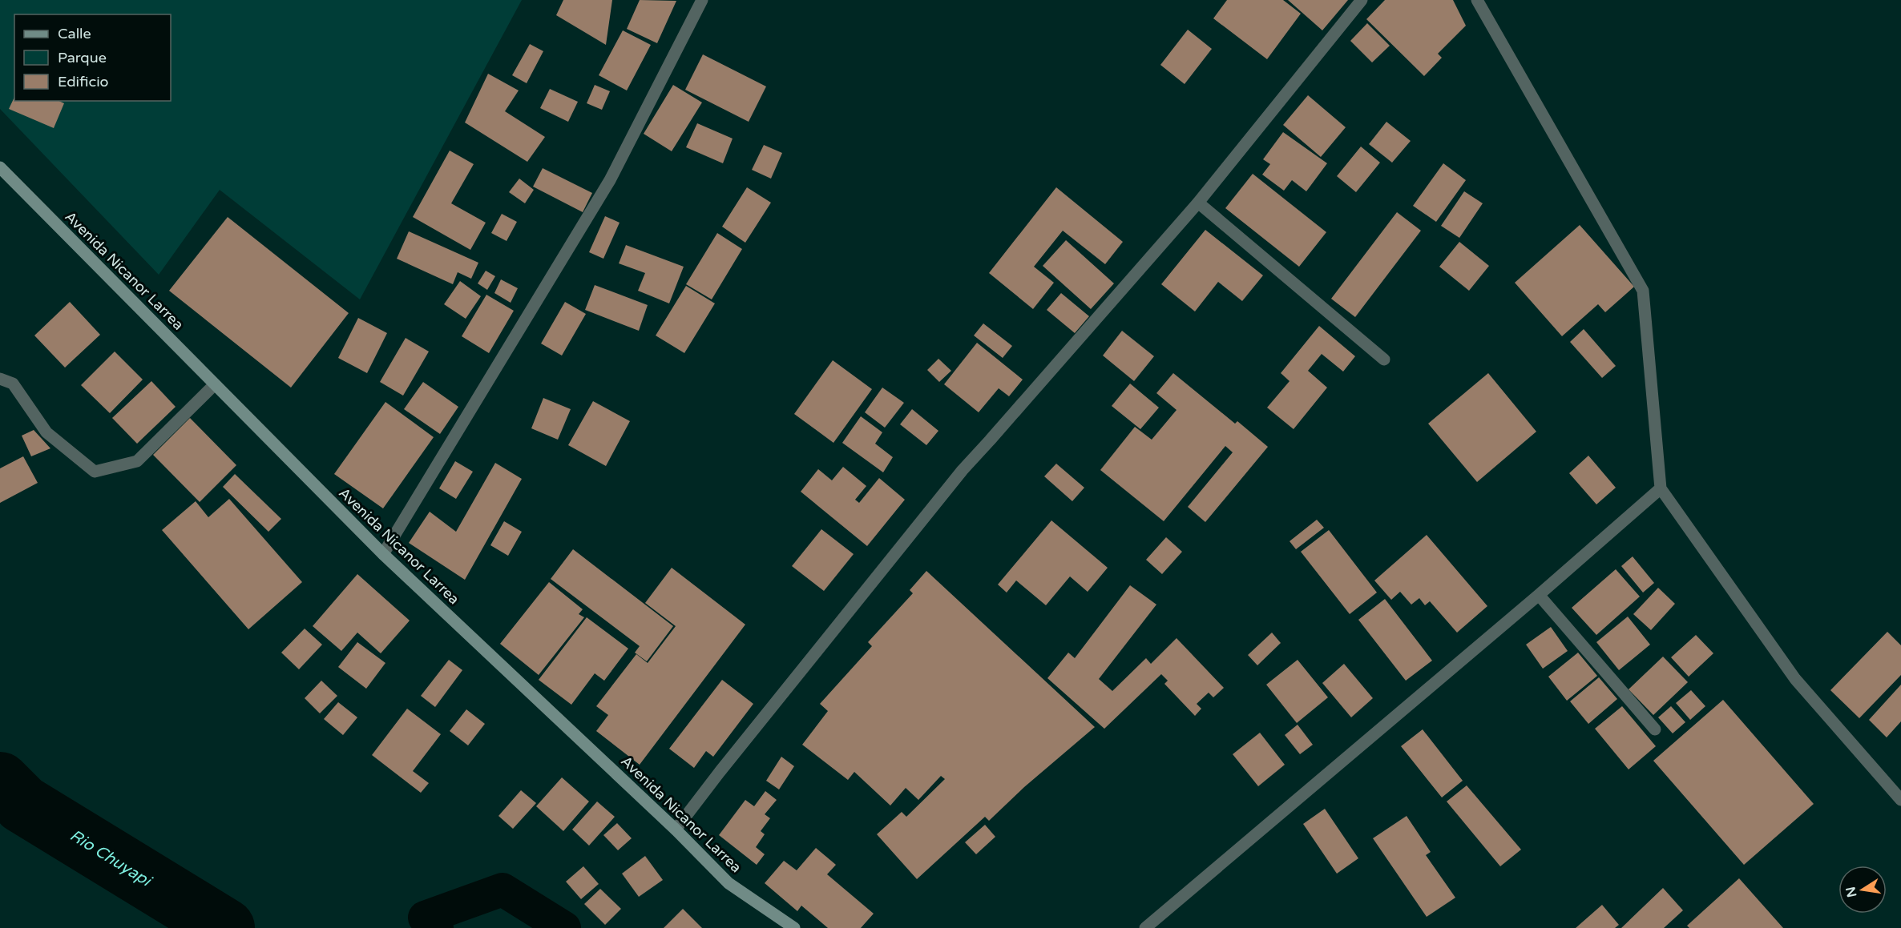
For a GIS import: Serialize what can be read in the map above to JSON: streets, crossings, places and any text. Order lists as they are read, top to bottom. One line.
{"streets":{"main road":["Avenida Nicanor Larrea"]},"water":["Rio Chuyapi"],"legend":["Calle","Parque","Edificio"],"north":"left"}
